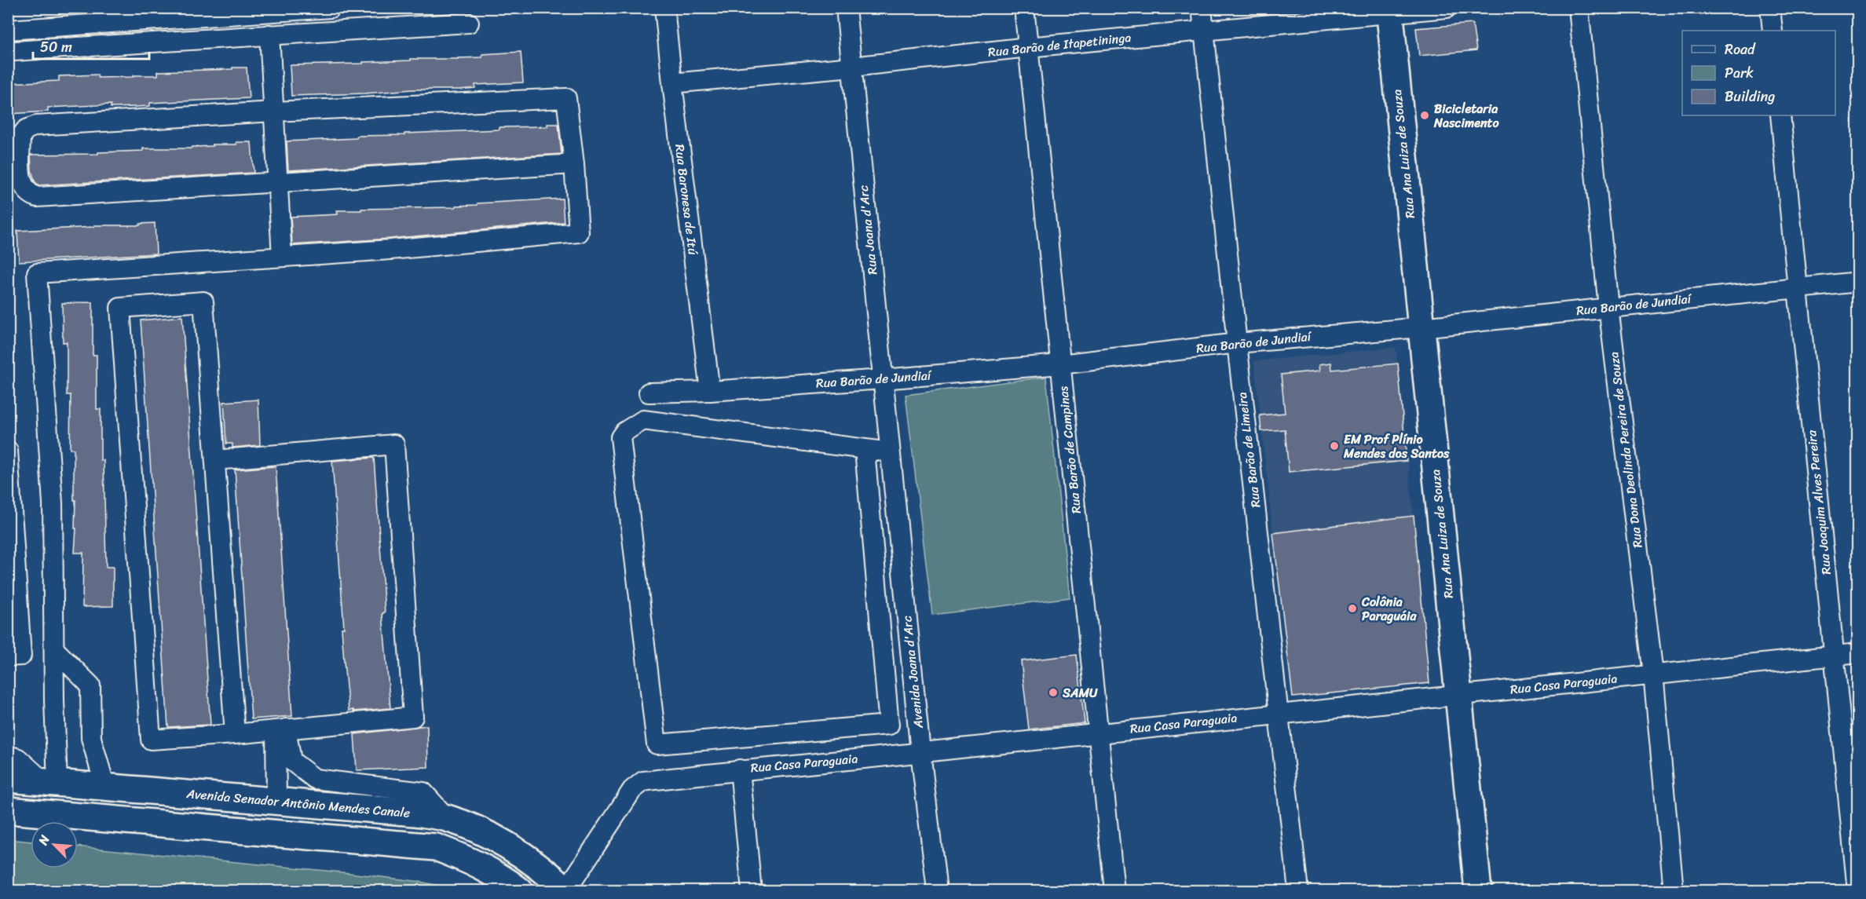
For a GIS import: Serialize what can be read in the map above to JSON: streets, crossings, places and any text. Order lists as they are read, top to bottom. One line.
{"streets":{"main road":["Rua Ana Luiza de Souza","Avenida Senador Antônio Mendes Canale"],"street":["Rua Barão de Itapetininga","Rua Baronesa de Itú","Rua Joana d'Arc","Rua Barão de Jundiaí","Rua Barão de Campinas","Rua Barão de Limeira","Rua Dona Deolinda Pereira de Souza","Rua Joaquim Alves Pereira","Avenida Joana d'Arc","Rua Casa Paraguaia"]},"crossings":[["Rua Barão de Itapetininga","Rua Ana Luiza de Souza"],["Rua Barão de Itapetininga","Rua Baronesa de Itú"],["Rua Barão de Itapetininga","Rua Joana d'Arc"],["Rua Barão de Itapetininga","Rua Barão de Campinas"],["Rua Barão de Itapetininga","Rua Barão de Limeira"],["Rua Ana Luiza de Souza","Rua Barão de Jundiaí"],["Rua Ana Luiza de Souza","Rua Casa Paraguaia"],["Rua Baronesa de Itú","Rua Barão de Jundiaí"],["Rua Joana d'Arc","Rua Barão de Jundiaí"],["Rua Joana d'Arc","Avenida Joana d'Arc"],["Rua Barão de Jundiaí","Rua Barão de Campinas"],["Rua Barão de Jundiaí","Rua Barão de Limeira"],["Rua Barão de Jundiaí","Rua Dona Deolinda Pereira de Souza"],["Rua Barão de Jundiaí","Rua Joaquim Alves Pereira"],["Rua Barão de Campinas","Rua Casa Paraguaia"],["Rua Barão de Limeira","Rua Casa Paraguaia"],["Rua Dona Deolinda Pereira de Souza","Rua Casa Paraguaia"],["Rua Joaquim Alves Pereira","Rua Casa Paraguaia"],["Avenida Joana d'Arc","Rua Casa Paraguaia"],["Rua Casa Paraguaia","Avenida Senador Antônio Mendes Canale"]],"places":["Bicicletaria Nascimento","EM Prof Plínio Mendes dos Santos","Colônia Paraguáia","SAMU"],"legend":["Road","Park","Building"],"scale_bar":"50 m","north":"top left"}
